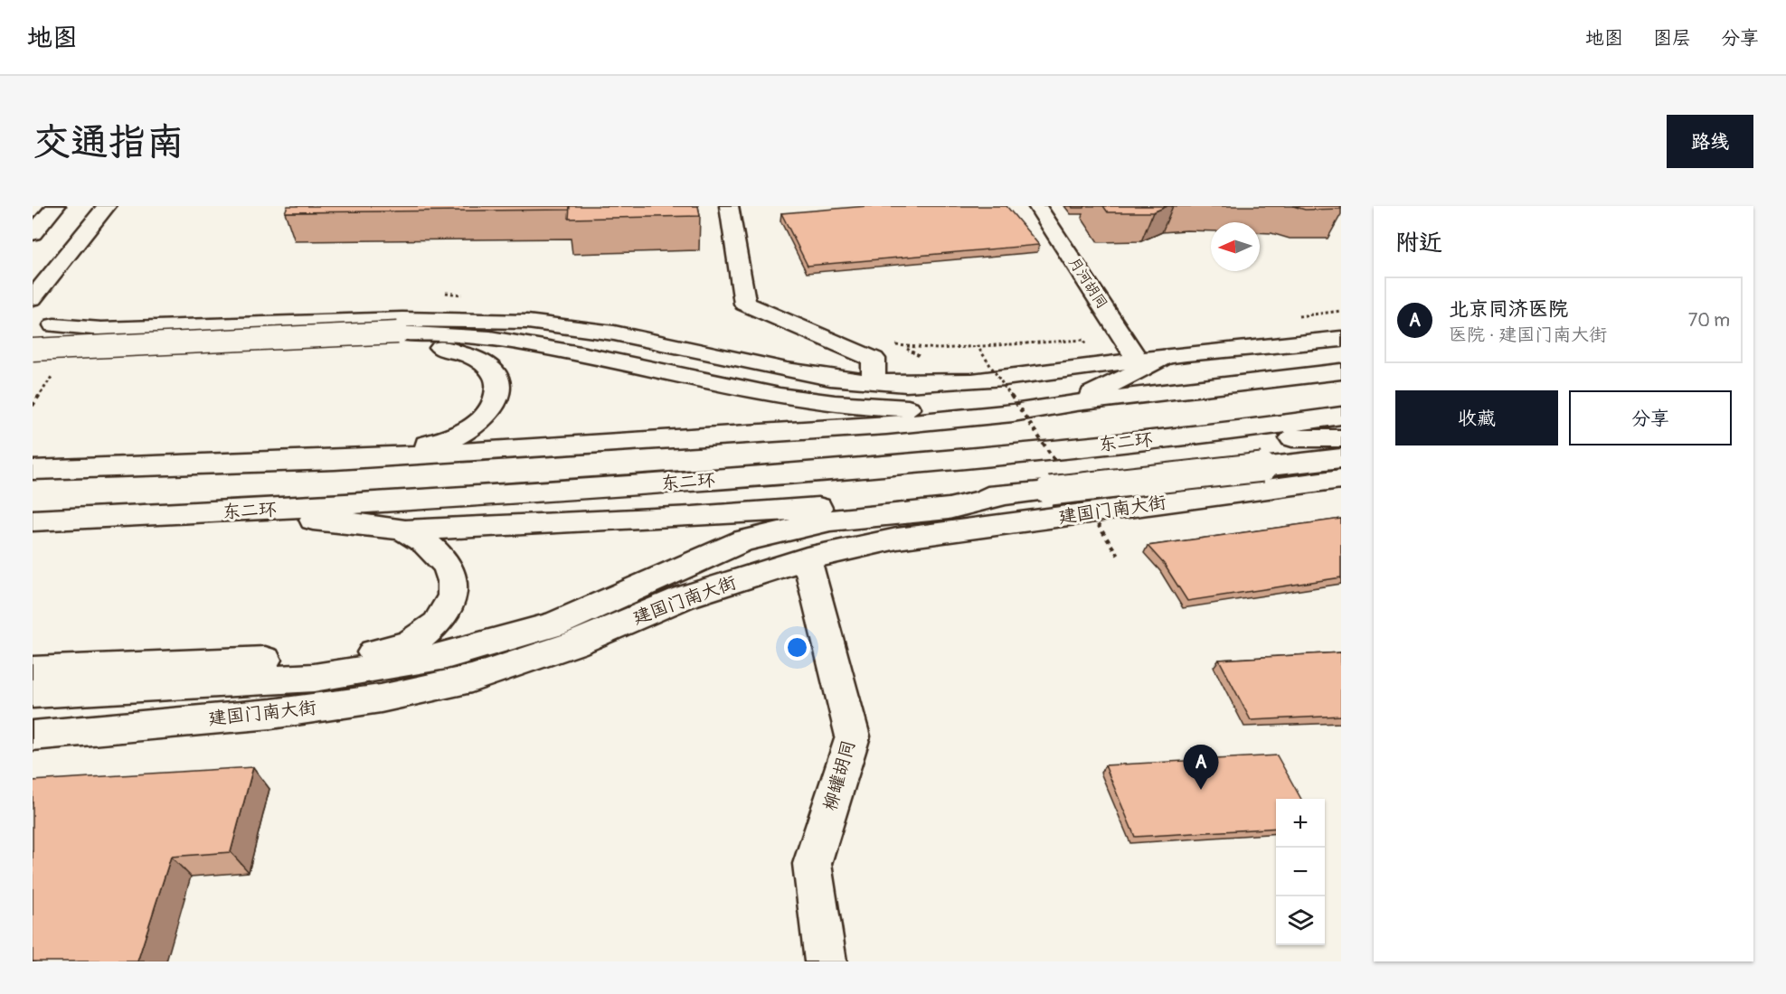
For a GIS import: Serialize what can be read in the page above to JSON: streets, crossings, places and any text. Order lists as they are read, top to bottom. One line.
{"streets":{"main road":["月河胡同","东二环","建国门南大街","柳罐胡同"]},"crossings":[["建国门南大街","柳罐胡同"]],"north":"left","page":{"header":"地图","nav":["地图","图层","分享"],"buttons":["路线",["收藏","分享"]],"title":"交通指南","heading":"附近","list":[{"mark":"A","name":"北京同济医院","note":"医院 · 建国门南大街","value":"70 m"}],"pins":"A","map_buttons":["+","−"]}}
